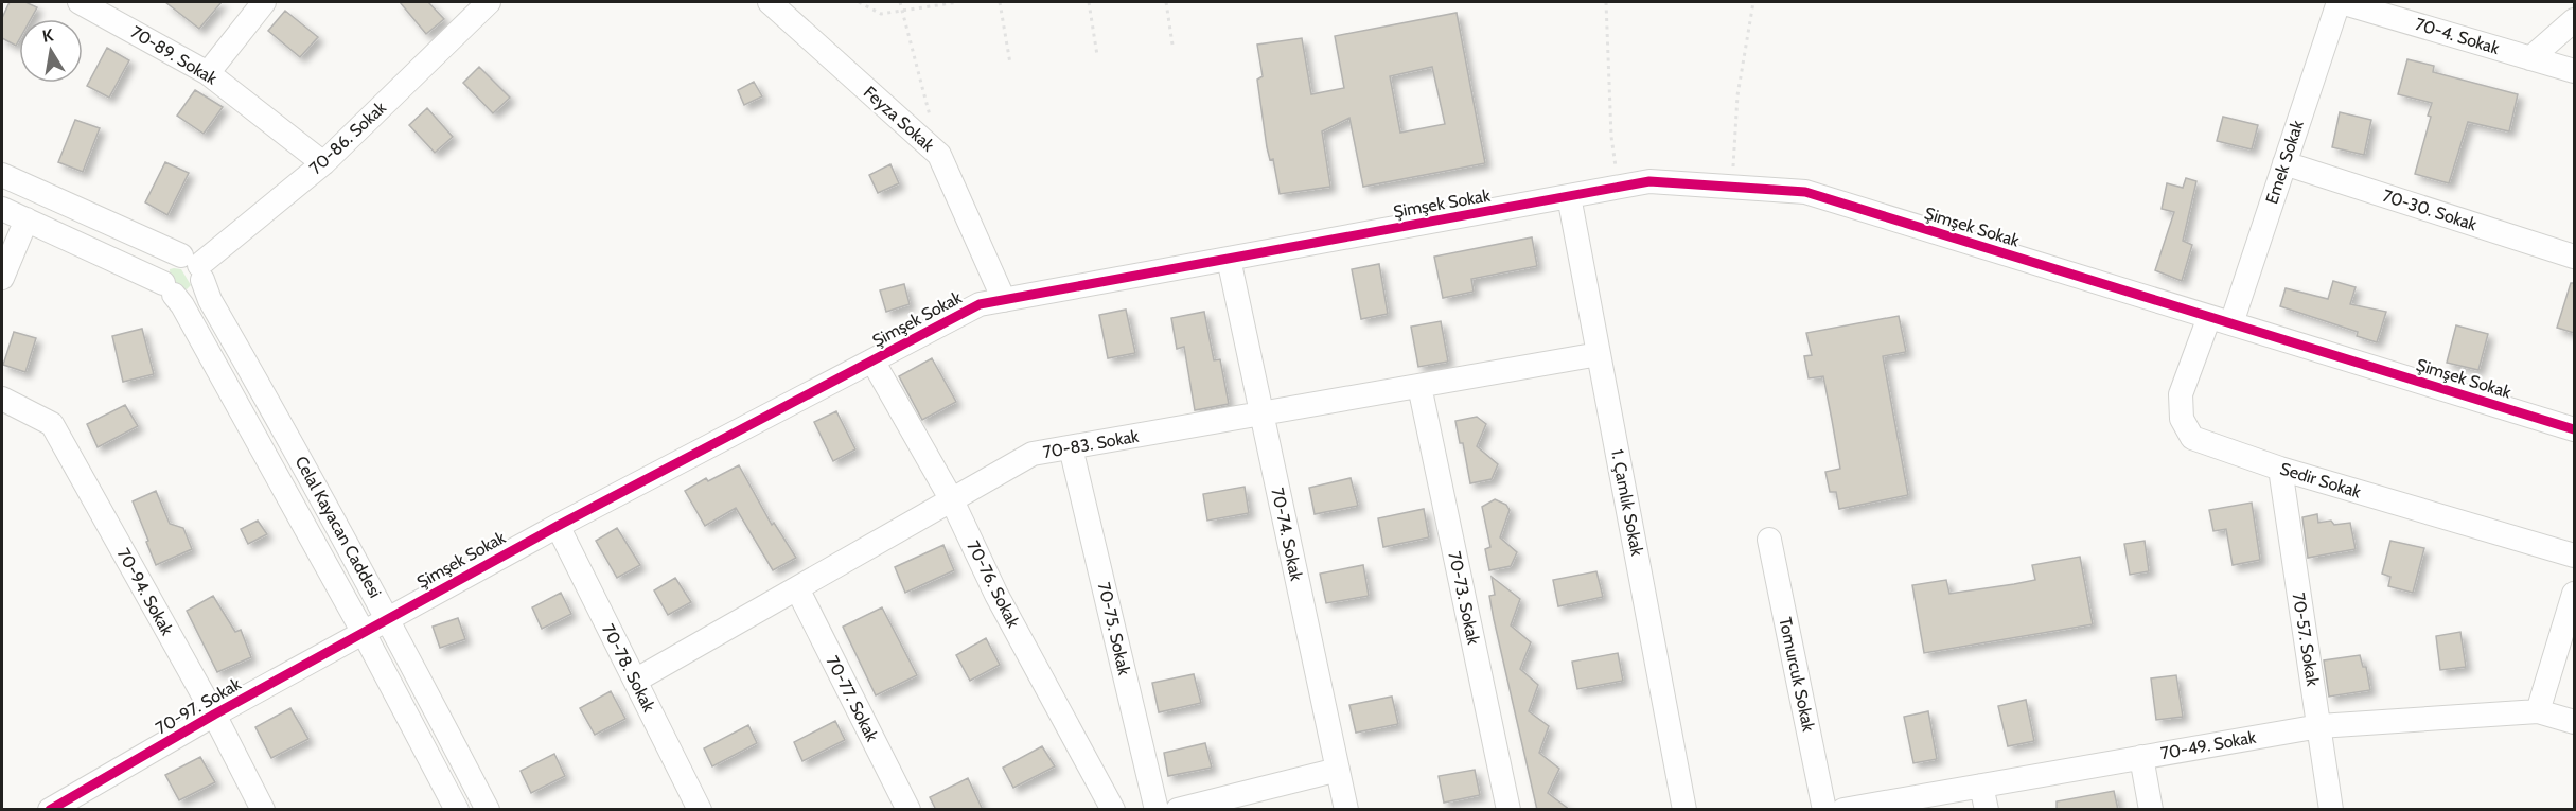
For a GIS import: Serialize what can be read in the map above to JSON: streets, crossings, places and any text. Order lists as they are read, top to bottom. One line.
{"streets":{"street":["70-4. Sokak","70-89. Sokak","Feyza Sokak","70-86. Sokak","Emek Sokak","Şimşek Sokak","70-30. Sokak","70-83. Sokak","Sedir Sokak","1. Çamlık Sokak","Celal Kayacan Caddesi","70-74. Sokak","70-76. Sokak","70-94. Sokak","70-73. Sokak","70-75. Sokak","70-57. Sokak","70-78. Sokak","Tomurcuk Sokak","70-77. Sokak","70-97. Sokak","70-49. Sokak"]},"crossings":[["70-4. Sokak","Emek Sokak"],["70-89. Sokak","70-86. Sokak"],["Feyza Sokak","Şimşek Sokak"],["70-86. Sokak","Celal Kayacan Caddesi"],["Emek Sokak","Şimşek Sokak"],["Emek Sokak","70-30. Sokak"],["Emek Sokak","Sedir Sokak"],["Şimşek Sokak","Sedir Sokak"],["Şimşek Sokak","1. Çamlık Sokak"],["Şimşek Sokak","Celal Kayacan Caddesi"],["Şimşek Sokak","70-74. Sokak"],["Şimşek Sokak","70-76. Sokak"],["Şimşek Sokak","70-78. Sokak"],["Şimşek Sokak","70-97. Sokak"],["70-83. Sokak","1. Çamlık Sokak"],["70-83. Sokak","70-74. Sokak"],["70-83. Sokak","70-76. Sokak"],["70-83. Sokak","70-73. Sokak"],["70-83. Sokak","70-75. Sokak"],["70-83. Sokak","70-78. Sokak"],["70-83. Sokak","70-77. Sokak"],["Sedir Sokak","70-57. Sokak"],["Celal Kayacan Caddesi","70-97. Sokak"],["70-94. Sokak","70-97. Sokak"],["70-57. Sokak","70-49. Sokak"]],"north":"top"}
